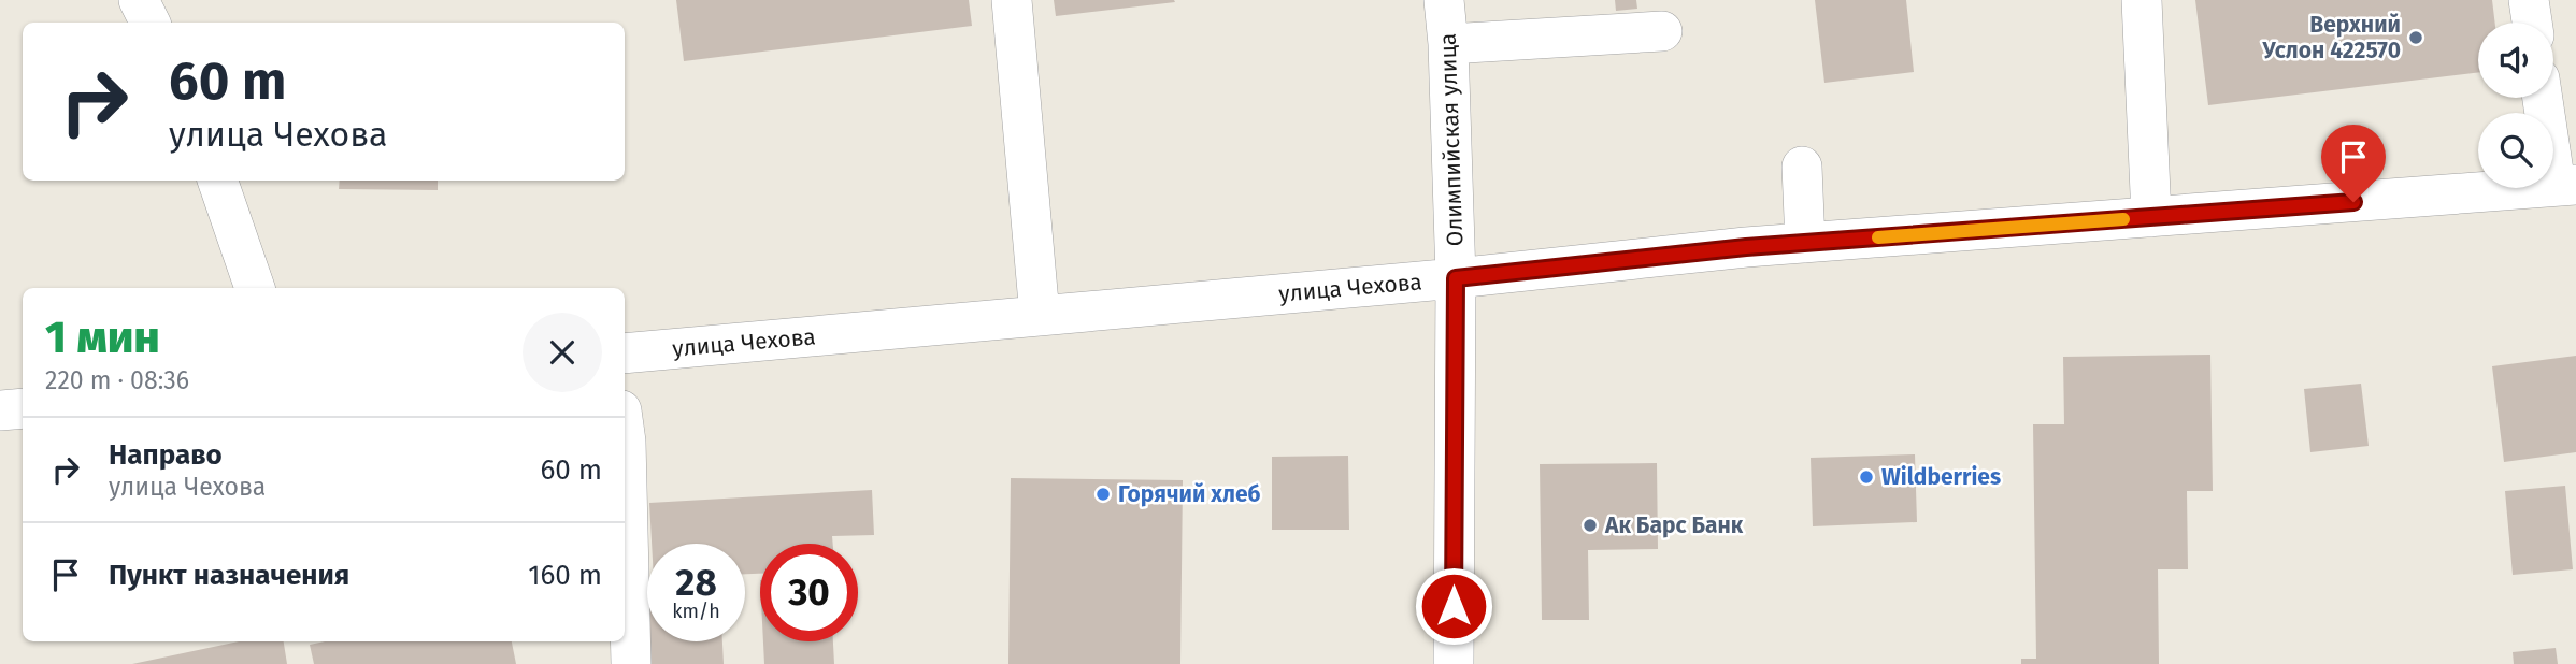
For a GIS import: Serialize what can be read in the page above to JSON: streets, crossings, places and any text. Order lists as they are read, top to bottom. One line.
{"streets":{"street":["Олимпийская улица","улица Чехова"]},"crossings":[["Олимпийская улица","улица Чехова"]],"places":["Верхний Услон 422570","Wildberries","Горячий хлеб","Ак Барс Банк"],"page":{"turn":["60 m","улица Чехова"],"heading":["1 мин","220 m · 08:36"],"list":[{"name":"Направо","note":"улица Чехова","value":"60 m"},{"name":"Пункт назначения","value":"160 m"}],"speed":"28 km/h","limit":"30"}}
